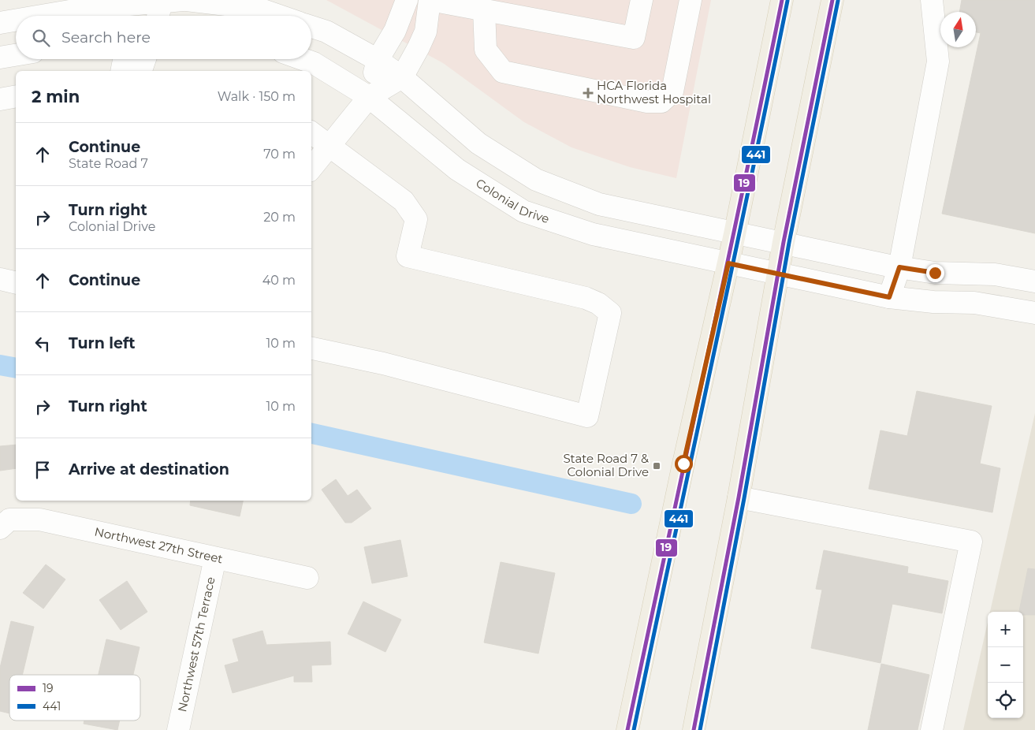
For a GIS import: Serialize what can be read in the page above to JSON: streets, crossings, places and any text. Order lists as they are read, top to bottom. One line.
{"streets":{"street":["Colonial Drive","Northwest 27th Street","Northwest 57th Terrace"]},"crossings":[["Northwest 27th Street","Northwest 57th Terrace"]],"places":{"health":["HCA Florida Northwest Hospital"],"transit":["State Road 7 & Colonial Drive"]},"lines":["transit line 19","transit line 441"],"legend":["19","441"],"north":"top","page":{"search":"Search here","heading":["2 min","Walk · 150 m"],"list":[["Continue","State Road 7","70 m"],["Turn right","Colonial Drive","20 m"],["Continue","40 m"],["Turn left","10 m"],["Turn right","10 m"],"Arrive at destination"],"map_buttons":["+","−"]}}
